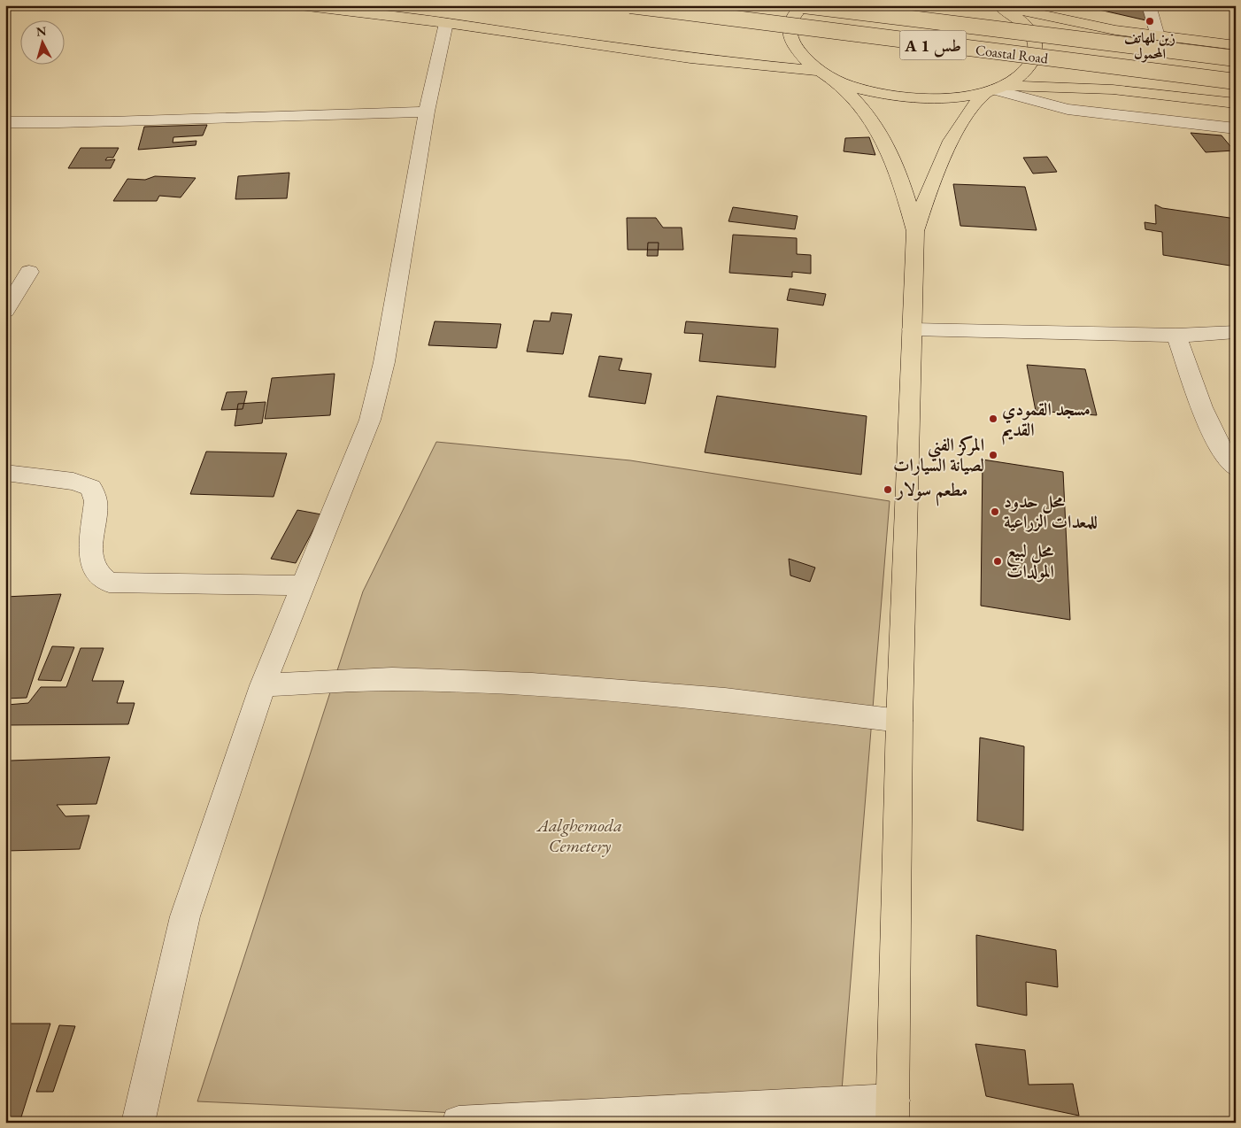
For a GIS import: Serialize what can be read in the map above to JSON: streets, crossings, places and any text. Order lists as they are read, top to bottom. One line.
{"streets":{"highway":["A 1 طس","Coastal Road"]},"parks":["Aalghemoda Cemetery"],"places":["زين للهاتف المحمول","مسجد القمودي القديم","المركز الفني لصيانة السيارات","مطعم سولار","محل حدود للمعدات الزراعية","محل لبيع المولدات"],"north":"top"}
